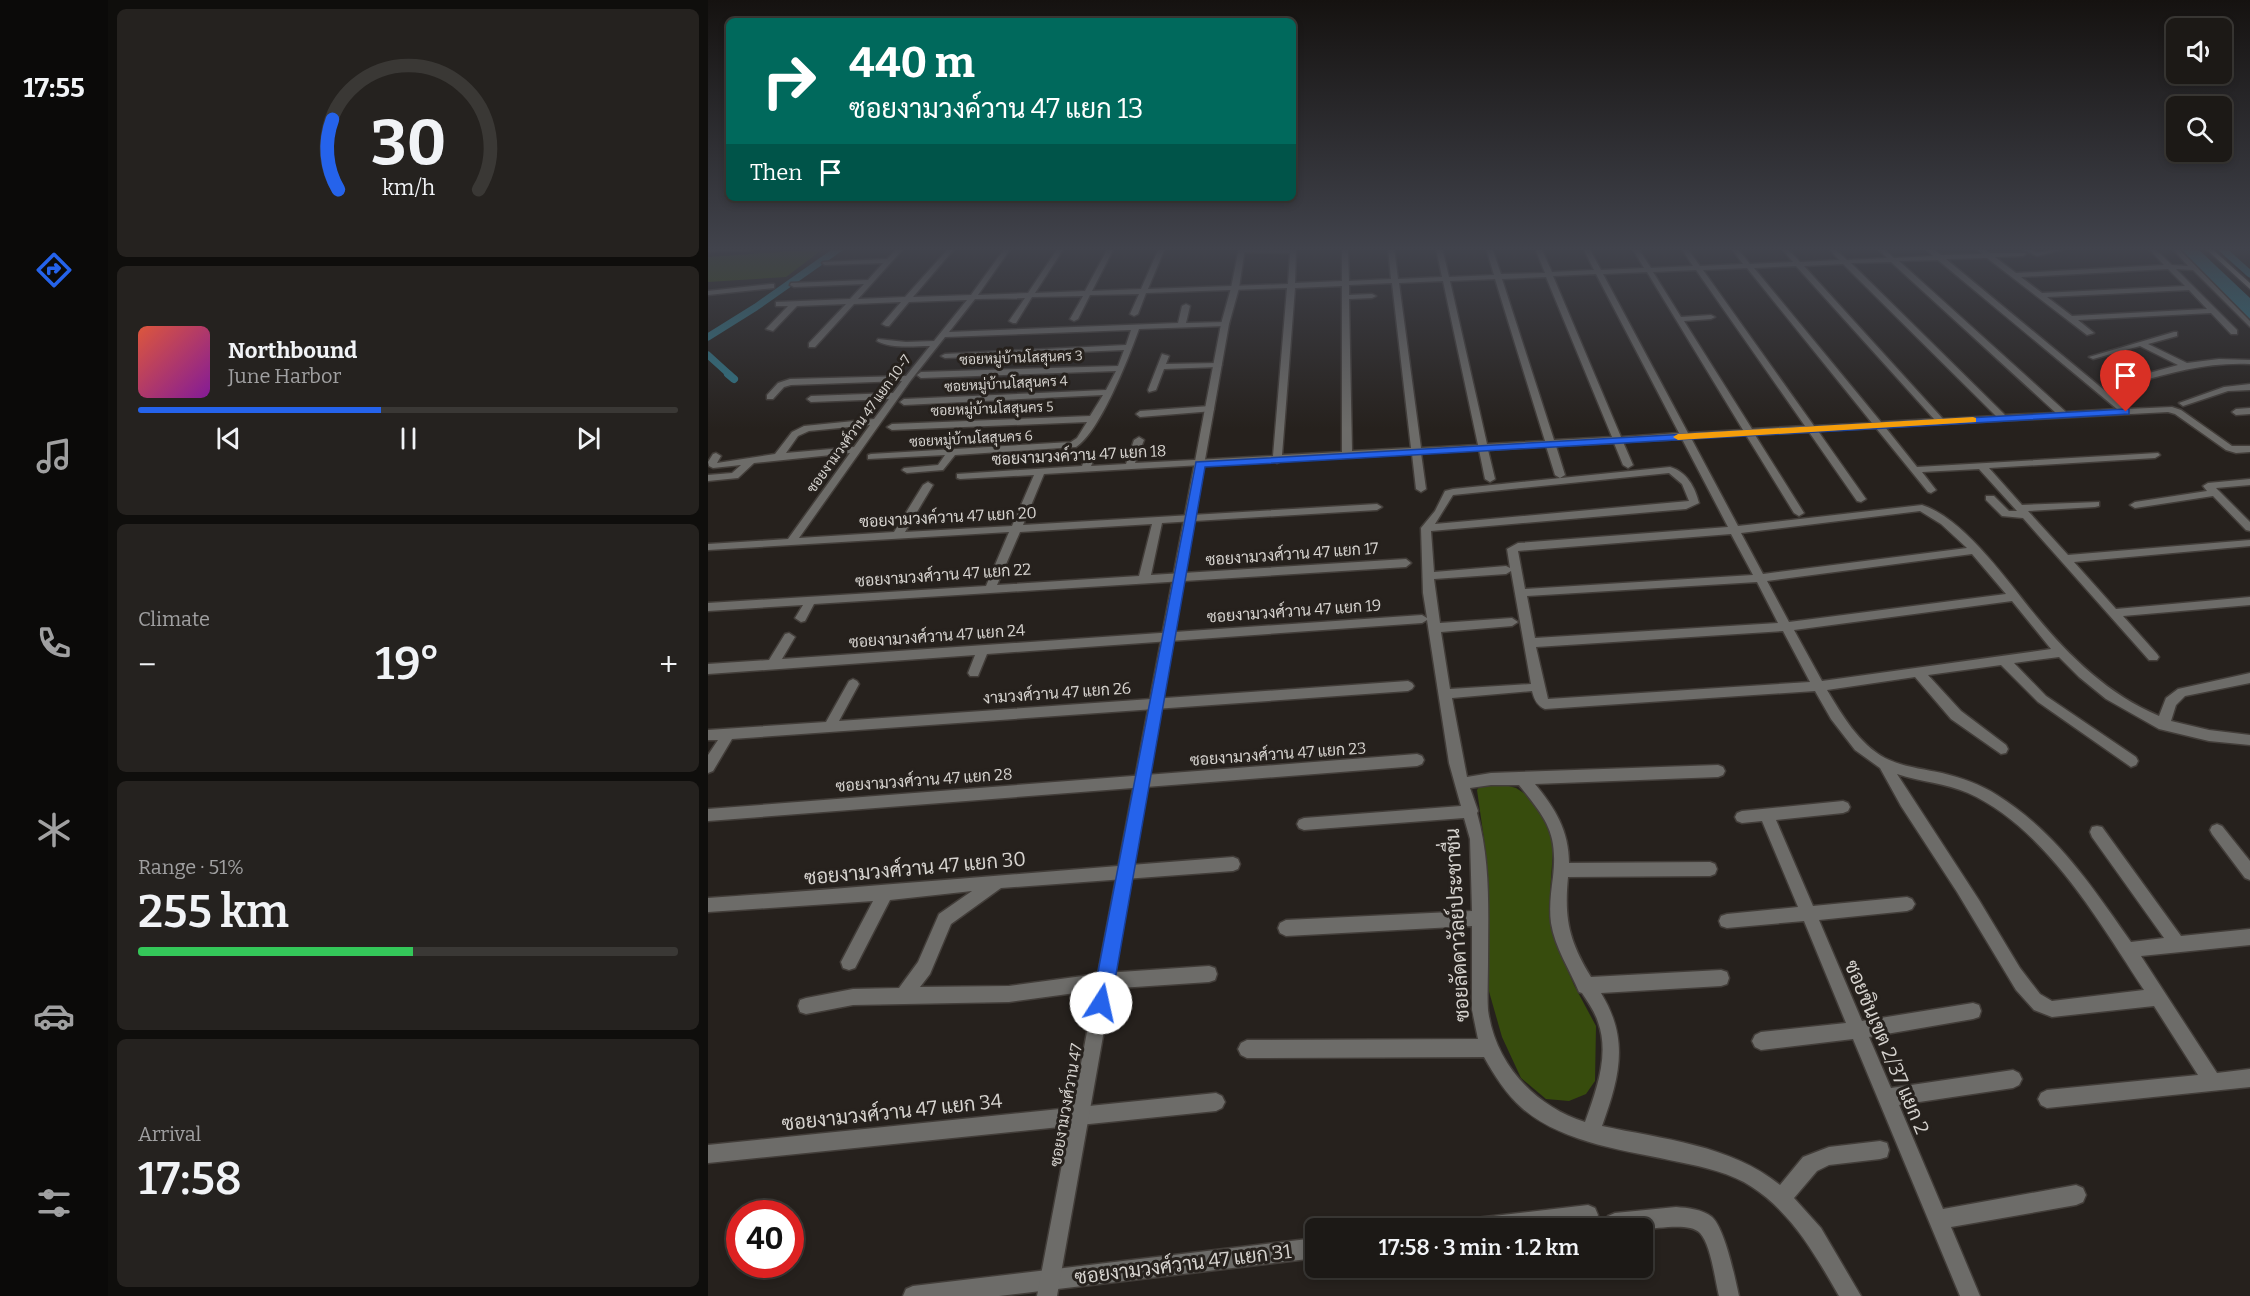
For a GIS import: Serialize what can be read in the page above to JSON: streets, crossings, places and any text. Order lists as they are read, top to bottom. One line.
{"streets":{"street":["ซอยหมู่บ้านโสสุนคร 3","ซอยหมู่บ้านโสสุนคร 4","ซอยหมู่บ้านโสสุนคร 5","ซอยงามวงศ์วาน 47 แยก 10-7","ซอยหมู่บ้านโสสุนคร 6","ซอยงามวงค์วาน 47 แยก 18","ซอยงามวงค์วาน 47 แยก 20","ซอยงามวงศ์วาน 47 แยก 17","ซอยงามวงศ์วาน 47 แยก 22","ซอยงามวงศ์วาน 47 แยก 19","ซอยงามวงศ์วาน 47 แยก 24","งามวงศ์วาน 47 แยก 26","ซอยงามวงศ์วาน 47 แยก 23","ซอยงามวงศ์วาน 47 แยก 28","ซอยงามวงศ์วาน 47 แยก 30","ซอยลัดดาวัลย์ประชาชื่น","ซอยชินเขต 2/37 แยก 2","ซอยงามวงศ์วาน 47","ซอยงามวงศ์วาน 47 แยก 34","ซอยงามวงศ์วาน 47 แยก 31"]},"crossings":[["ซอยงามวงศ์วาน 47 แยก 10-7","ซอยงามวงค์วาน 47 แยก 20"],["ซอยงามวงค์วาน 47 แยก 18","ซอยงามวงศ์วาน 47"],["ซอยงามวงค์วาน 47 แยก 20","ซอยงามวงศ์วาน 47"],["ซอยงามวงศ์วาน 47 แยก 17","ซอยงามวงศ์วาน 47 แยก 22"],["ซอยงามวงศ์วาน 47 แยก 17","ซอยงามวงศ์วาน 47"],["ซอยงามวงศ์วาน 47 แยก 22","ซอยงามวงศ์วาน 47"],["ซอยงามวงศ์วาน 47 แยก 19","ซอยงามวงศ์วาน 47 แยก 24"],["ซอยงามวงศ์วาน 47 แยก 19","ซอยลัดดาวัลย์ประชาชื่น"],["ซอยงามวงศ์วาน 47 แยก 19","ซอยงามวงศ์วาน 47"],["ซอยงามวงศ์วาน 47 แยก 24","ซอยงามวงศ์วาน 47"],["งามวงศ์วาน 47 แยก 26","ซอยงามวงศ์วาน 47"],["ซอยงามวงศ์วาน 47 แยก 23","ซอยงามวงศ์วาน 47 แยก 28"],["ซอยงามวงศ์วาน 47 แยก 23","ซอยงามวงศ์วาน 47"],["ซอยงามวงศ์วาน 47 แยก 28","ซอยงามวงศ์วาน 47"],["ซอยงามวงศ์วาน 47 แยก 30","ซอยงามวงศ์วาน 47"],["ซอยงามวงศ์วาน 47","ซอยงามวงศ์วาน 47 แยก 34"],["ซอยงามวงศ์วาน 47","ซอยงามวงศ์วาน 47 แยก 31"]],"page":{"tabs":"17:55","turn":["440 m","ซอยงามวงค์วาน 47 แยก 13"],"then":"Then","song":["Northbound","June Harbor"],"tile":["Climate",["Range · 51%","255 km"],["Arrival","17:58"]],"heat":["−","19°","+"],"limit":"40","trip":"17:58 · 3 min · 1.2 km","gauge":["30","km/h"]}}
